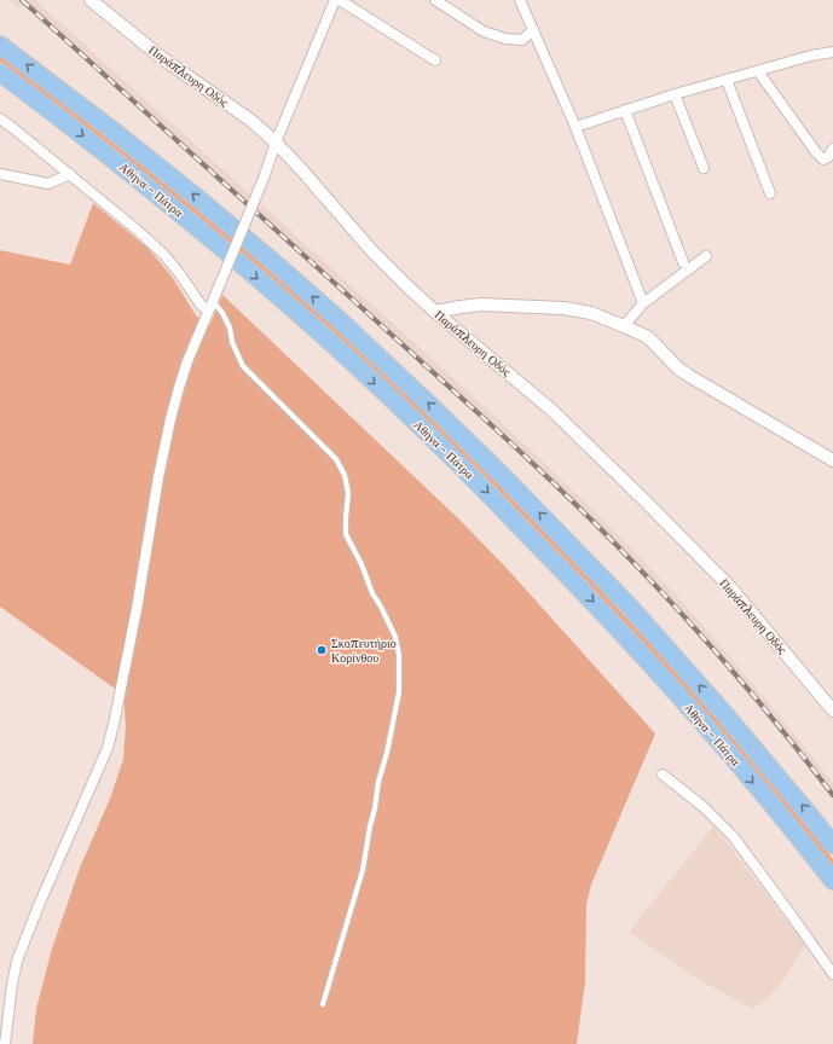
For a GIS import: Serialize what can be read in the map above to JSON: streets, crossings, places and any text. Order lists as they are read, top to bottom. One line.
{"streets":{"highway":["Αθήνα - Πάτρα"],"street":["Παράπλευρη Οδός"]},"places":["Σκοπευτήριο Κορίνθου"]}
